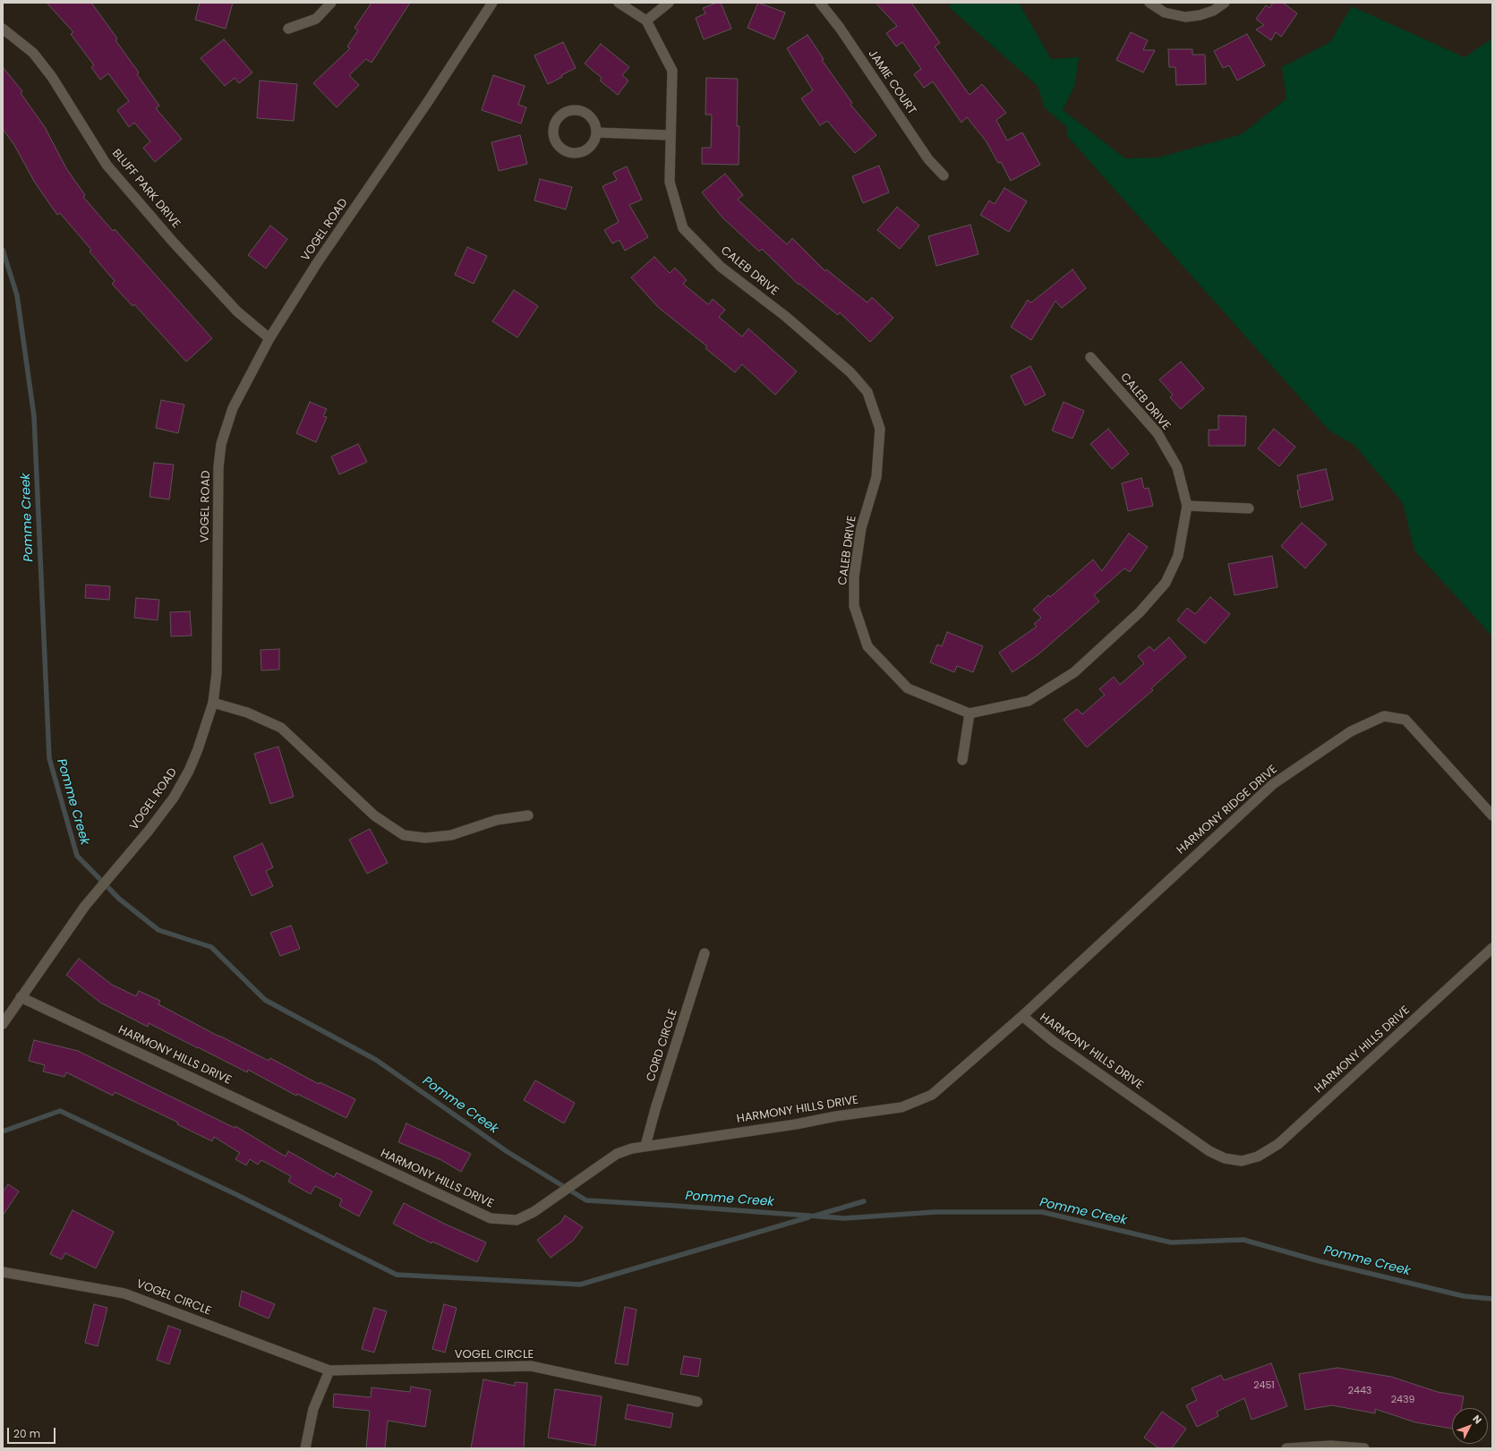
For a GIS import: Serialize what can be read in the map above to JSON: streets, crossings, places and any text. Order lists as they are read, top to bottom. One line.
{"streets":{"street":["JAMIE COURT","BLUFF PARK DRIVE","VOGEL ROAD","CALEB DRIVE","HARMONY RIDGE DRIVE","CORD CIRCLE","HARMONY HILLS DRIVE","VOGEL CIRCLE"]},"crossings":[["BLUFF PARK DRIVE","VOGEL ROAD"],["VOGEL ROAD","HARMONY HILLS DRIVE"],["HARMONY RIDGE DRIVE","HARMONY HILLS DRIVE"],["CORD CIRCLE","HARMONY HILLS DRIVE"]],"water":["Pomme Creek"],"house_numbers":["2451","2443","2439"],"scale_bar":"20 m","north":"top right"}
